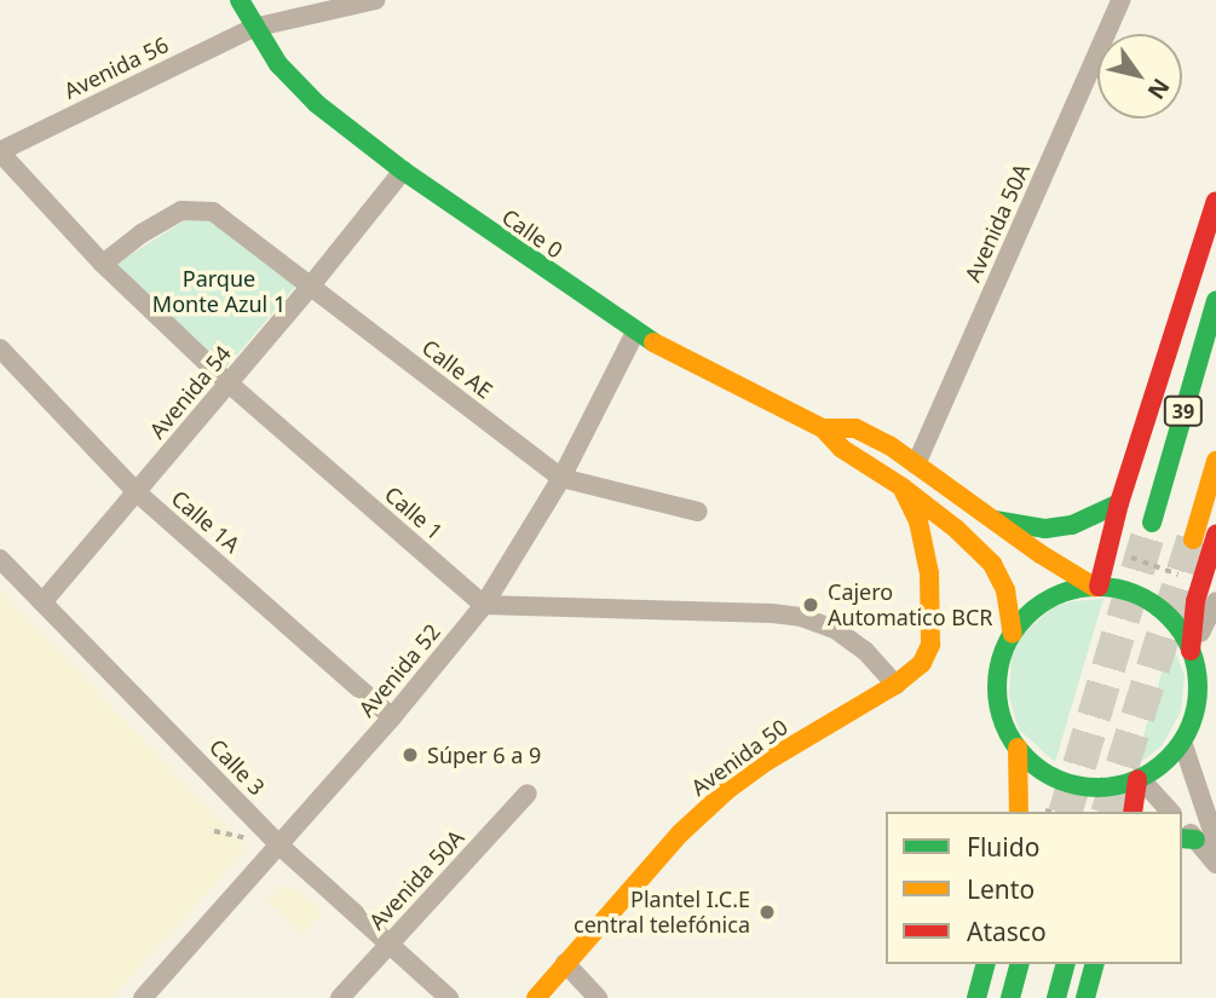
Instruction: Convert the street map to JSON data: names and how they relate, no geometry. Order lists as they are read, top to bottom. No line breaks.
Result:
{"streets":{"main road":["Calle 0","39","Avenida 50"],"street":["Avenida 56","Avenida 50A","Calle AE","Avenida 54","Calle 1","Calle 1A","Avenida 52","Calle 3"]},"crossings":[["Avenida 56","Calle 0"],["Avenida 56","Calle 1"],["Avenida 50A","Calle 0"],["Avenida 50A","Calle 3"],["Calle 0","Avenida 54"],["Calle 0","Avenida 52"],["Calle 0","Avenida 50"],["Calle AE","Avenida 54"],["Calle AE","Calle 1"],["Calle AE","Avenida 52"],["Avenida 54","Calle 1"],["Avenida 54","Calle 1A"],["Avenida 54","Calle 3"],["Calle 1","Avenida 52"],["Calle 1A","Avenida 52"],["Avenida 52","Calle 3"]],"parks":["Parque Monte Azul 1"],"places":["Cajero Automatico BCR","Súper 6 a 9","Plantel I.C.E central telefónica"],"legend":["Fluido","Lento","Atasco"],"north":"bottom right"}
